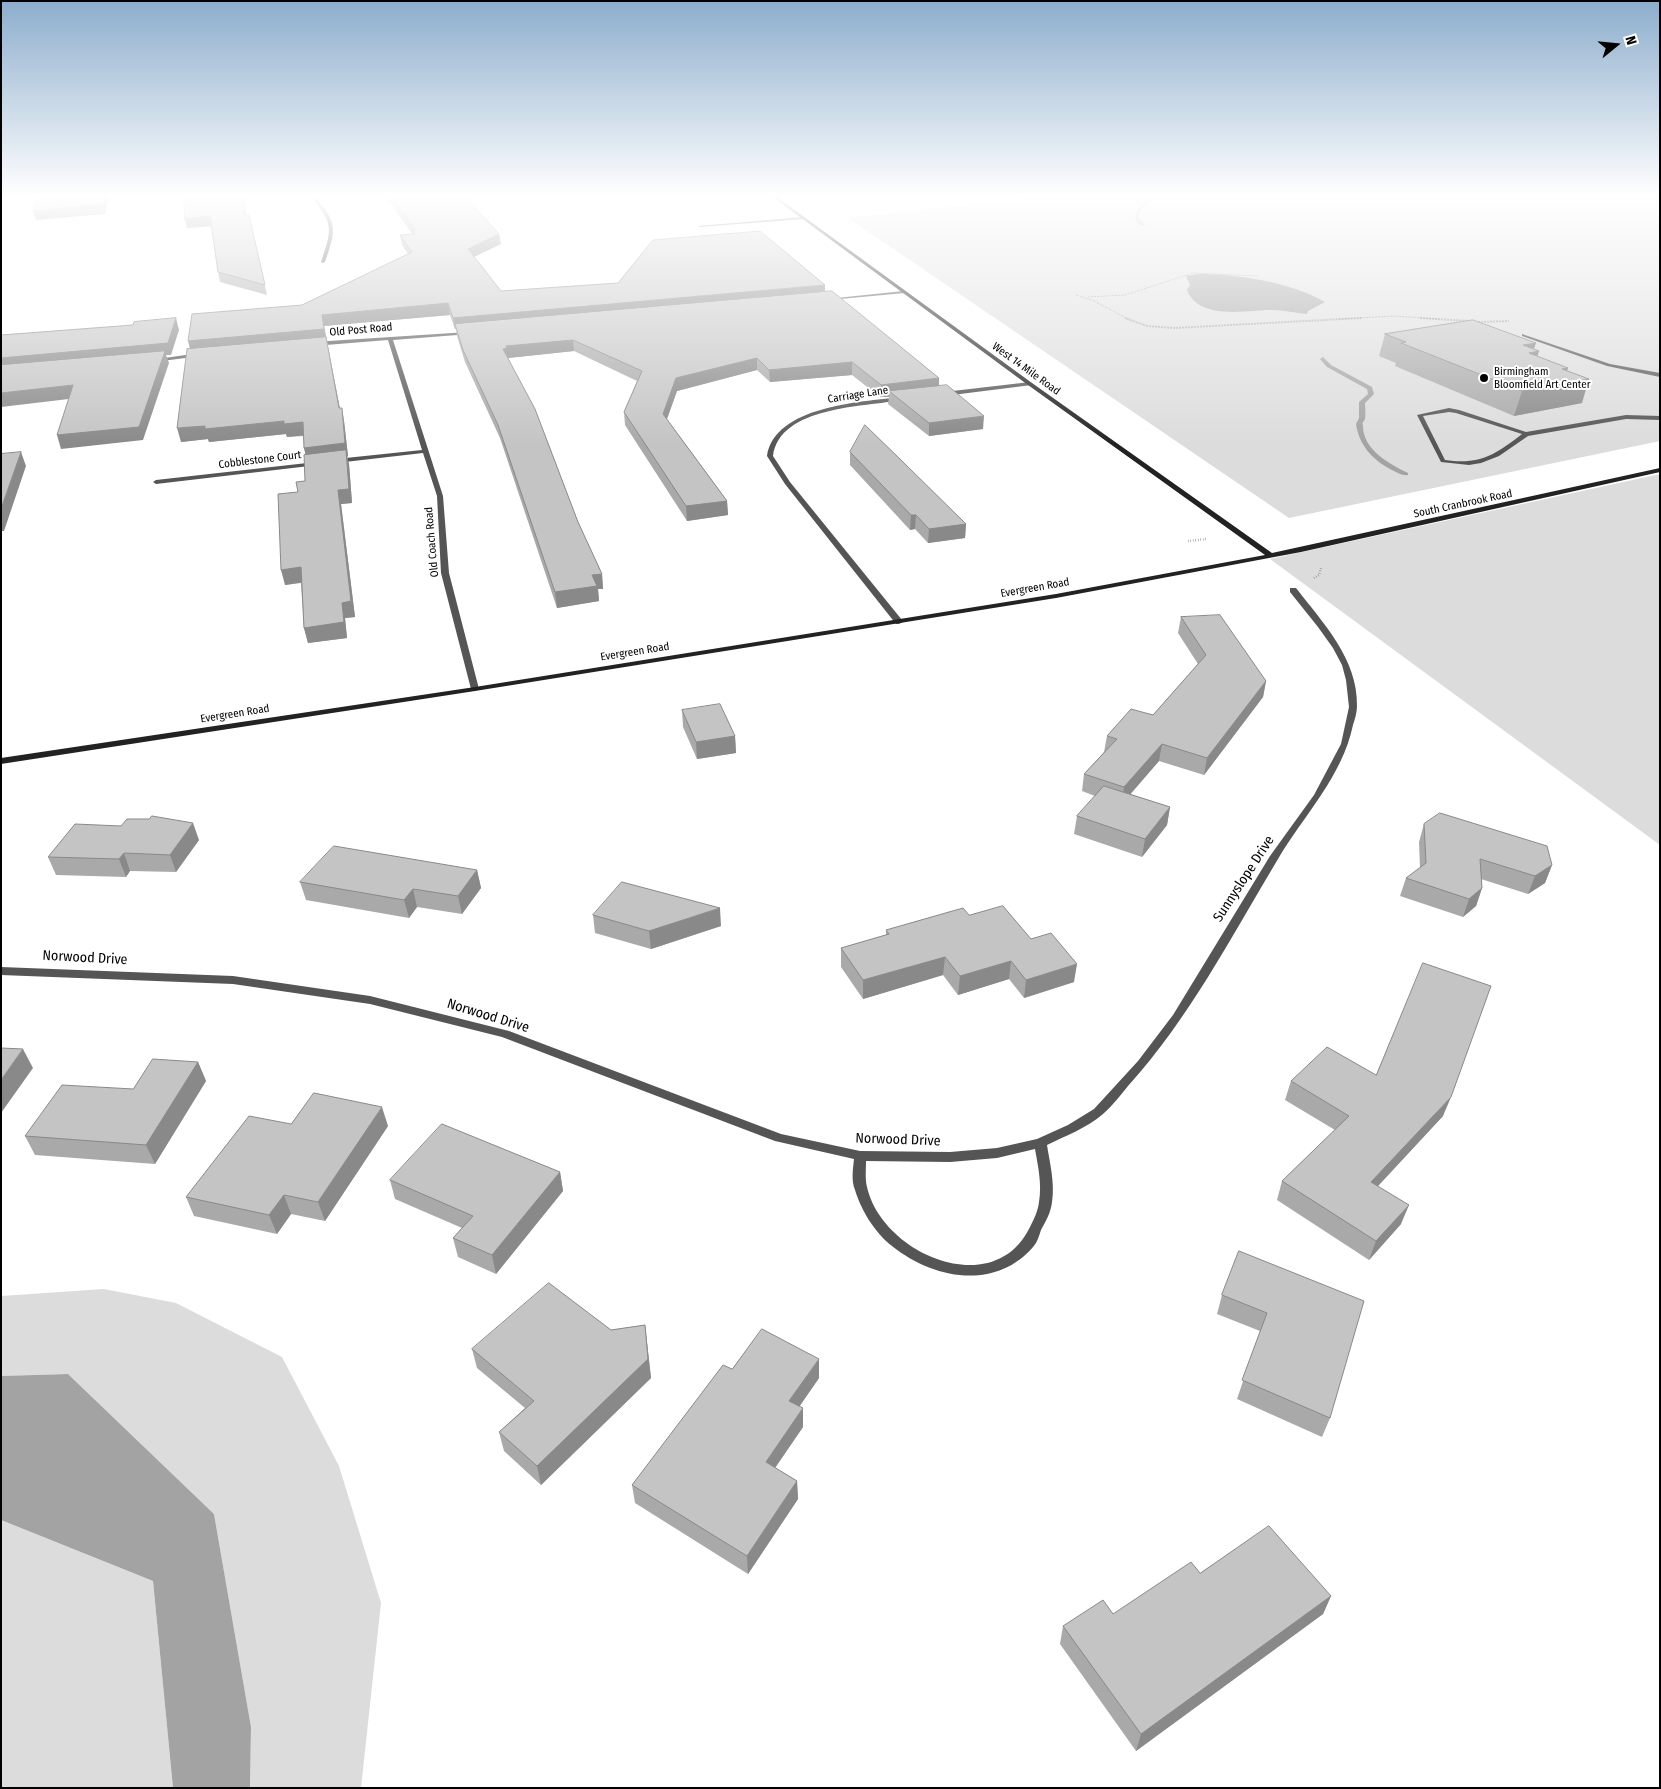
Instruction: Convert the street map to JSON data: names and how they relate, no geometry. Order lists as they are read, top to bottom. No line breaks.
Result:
{"streets":{"street":["Old Post Road","West 14 Mile Road","Carriage Lane","Cobblestone Court","South Cranbrook Road","Old Coach Road","Evergreen Road","Sunnyslope Drive","Norwood Drive"]},"crossings":[["Old Post Road","Old Coach Road"],["West 14 Mile Road","South Cranbrook Road"],["West 14 Mile Road","Evergreen Road"],["Carriage Lane","Evergreen Road"],["South Cranbrook Road","Evergreen Road"],["Old Coach Road","Evergreen Road"],["Sunnyslope Drive","Norwood Drive"]],"places":["Birmingham Bloomfield Art Center"],"north":"right"}
